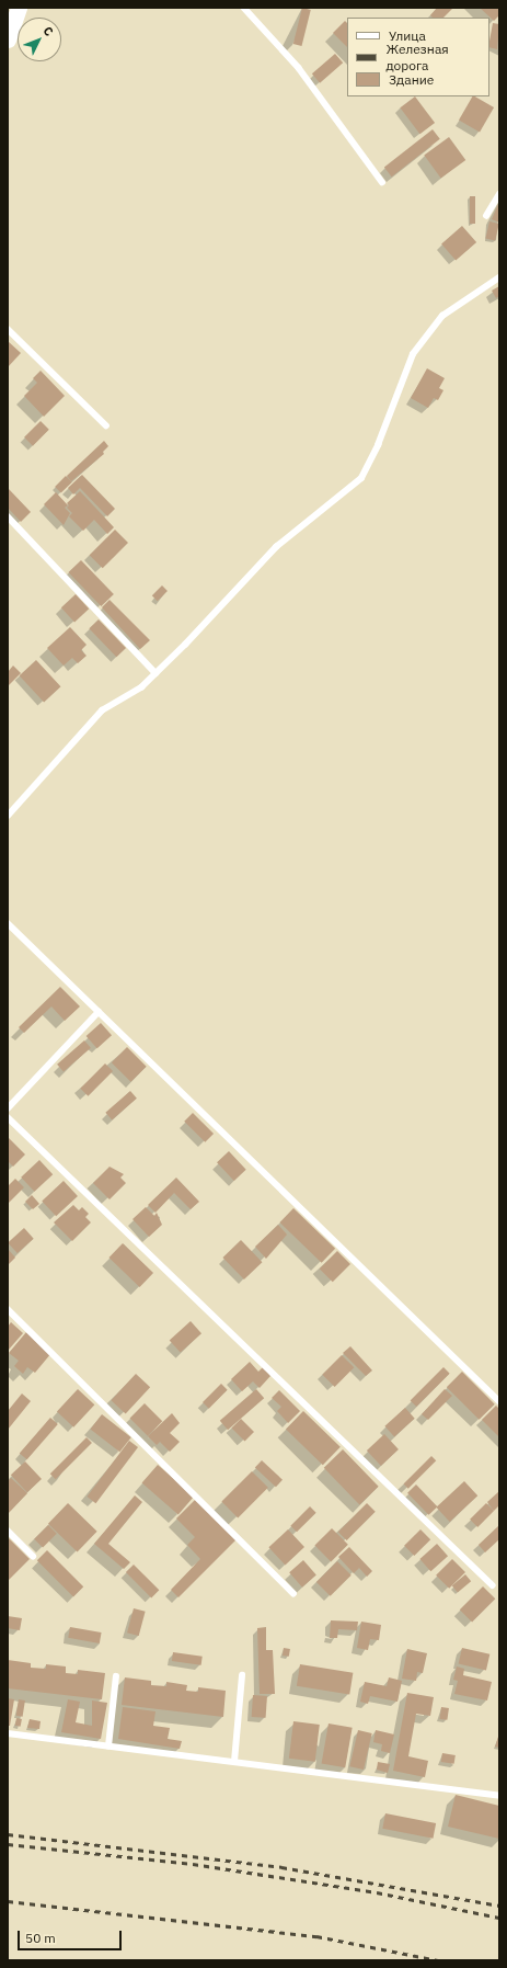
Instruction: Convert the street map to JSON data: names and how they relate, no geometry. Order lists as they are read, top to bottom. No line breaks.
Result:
{"legend":["Улица","Железная дорога","Здание"],"scale_bar":"50 m","north":"top right"}
